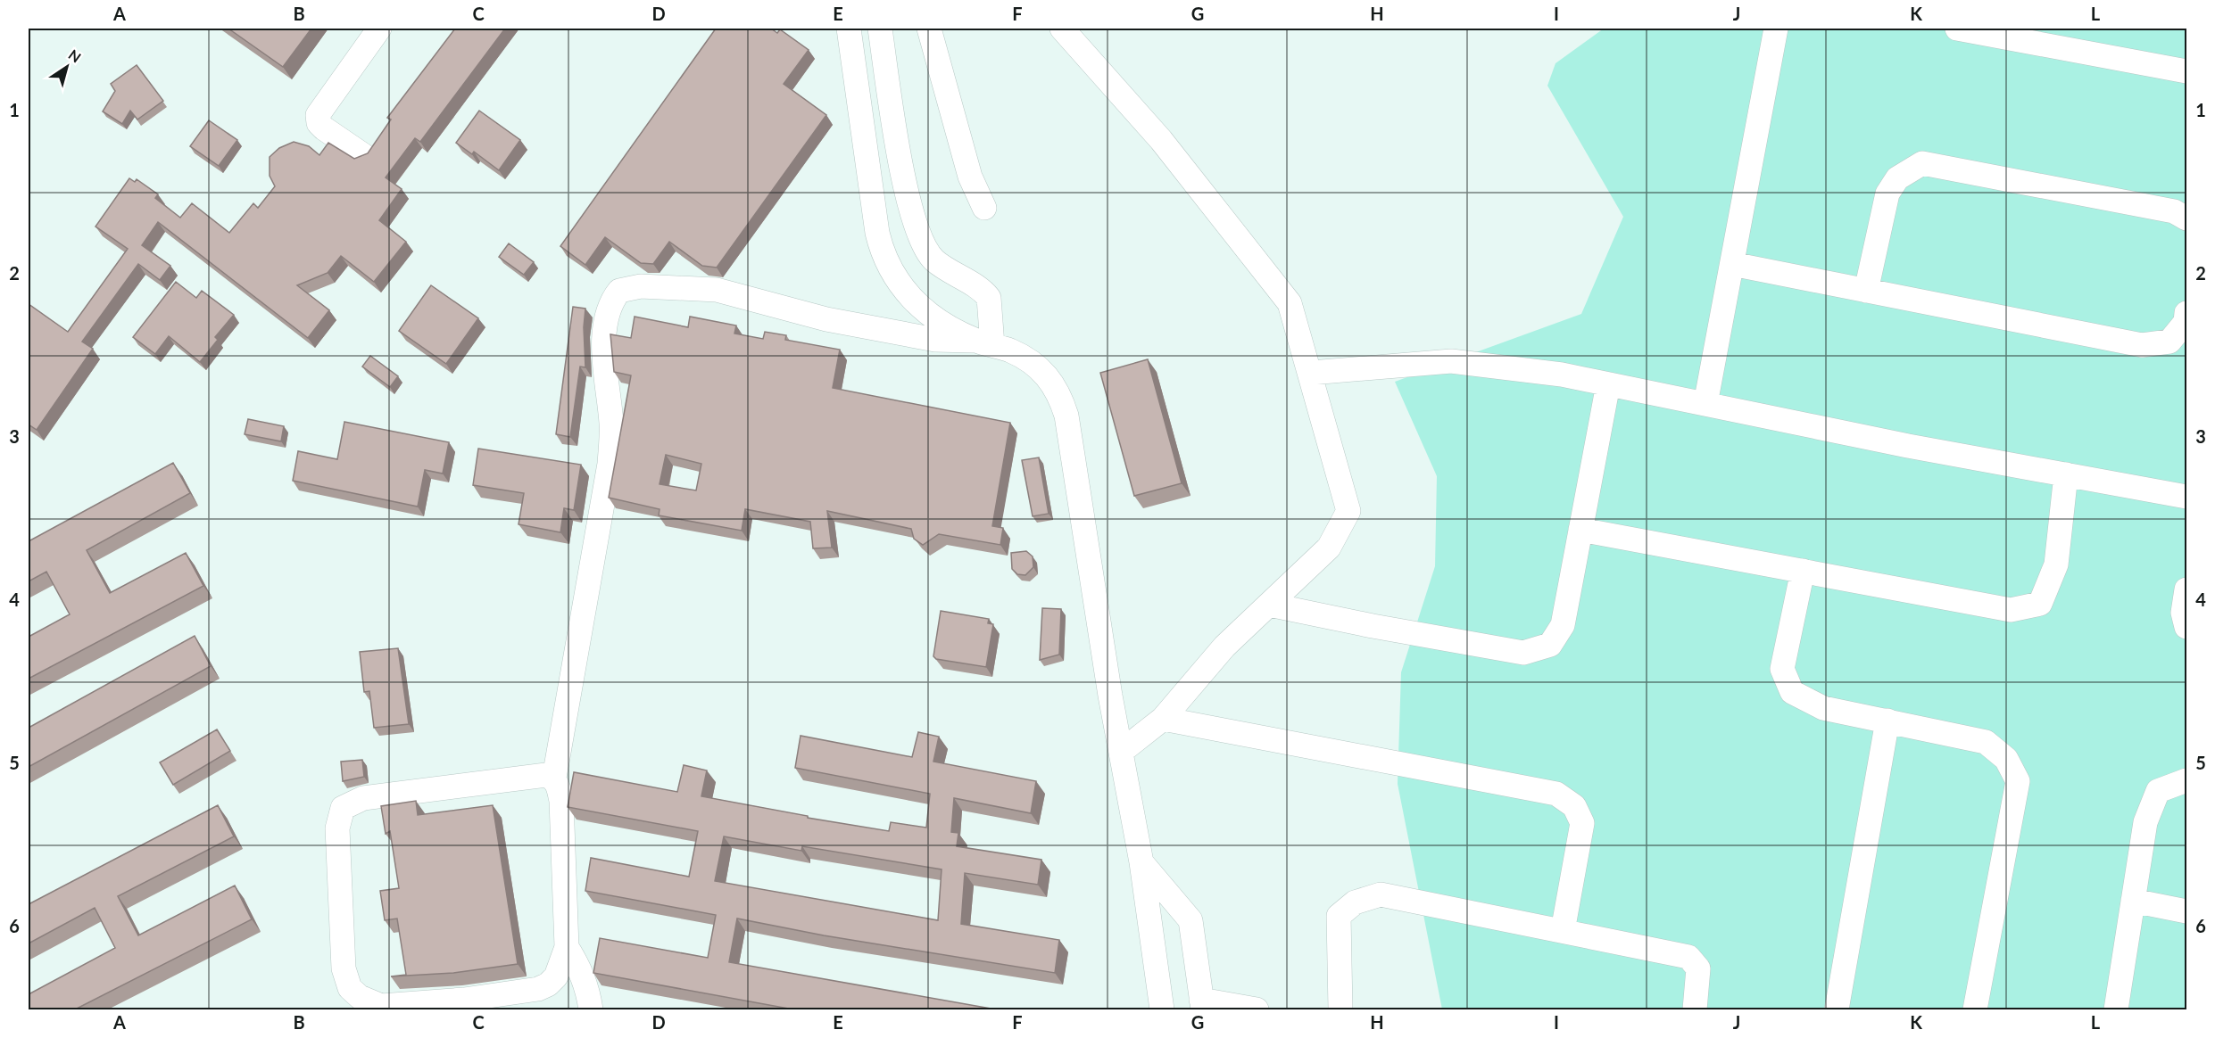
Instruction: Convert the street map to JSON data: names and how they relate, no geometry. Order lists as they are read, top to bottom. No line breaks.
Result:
{"north":"top right","grid":{"columns":["A","B","C","D","E","F","G","H","I","J","K","L"],"rows":["1","2","3","4","5","6"]}}
